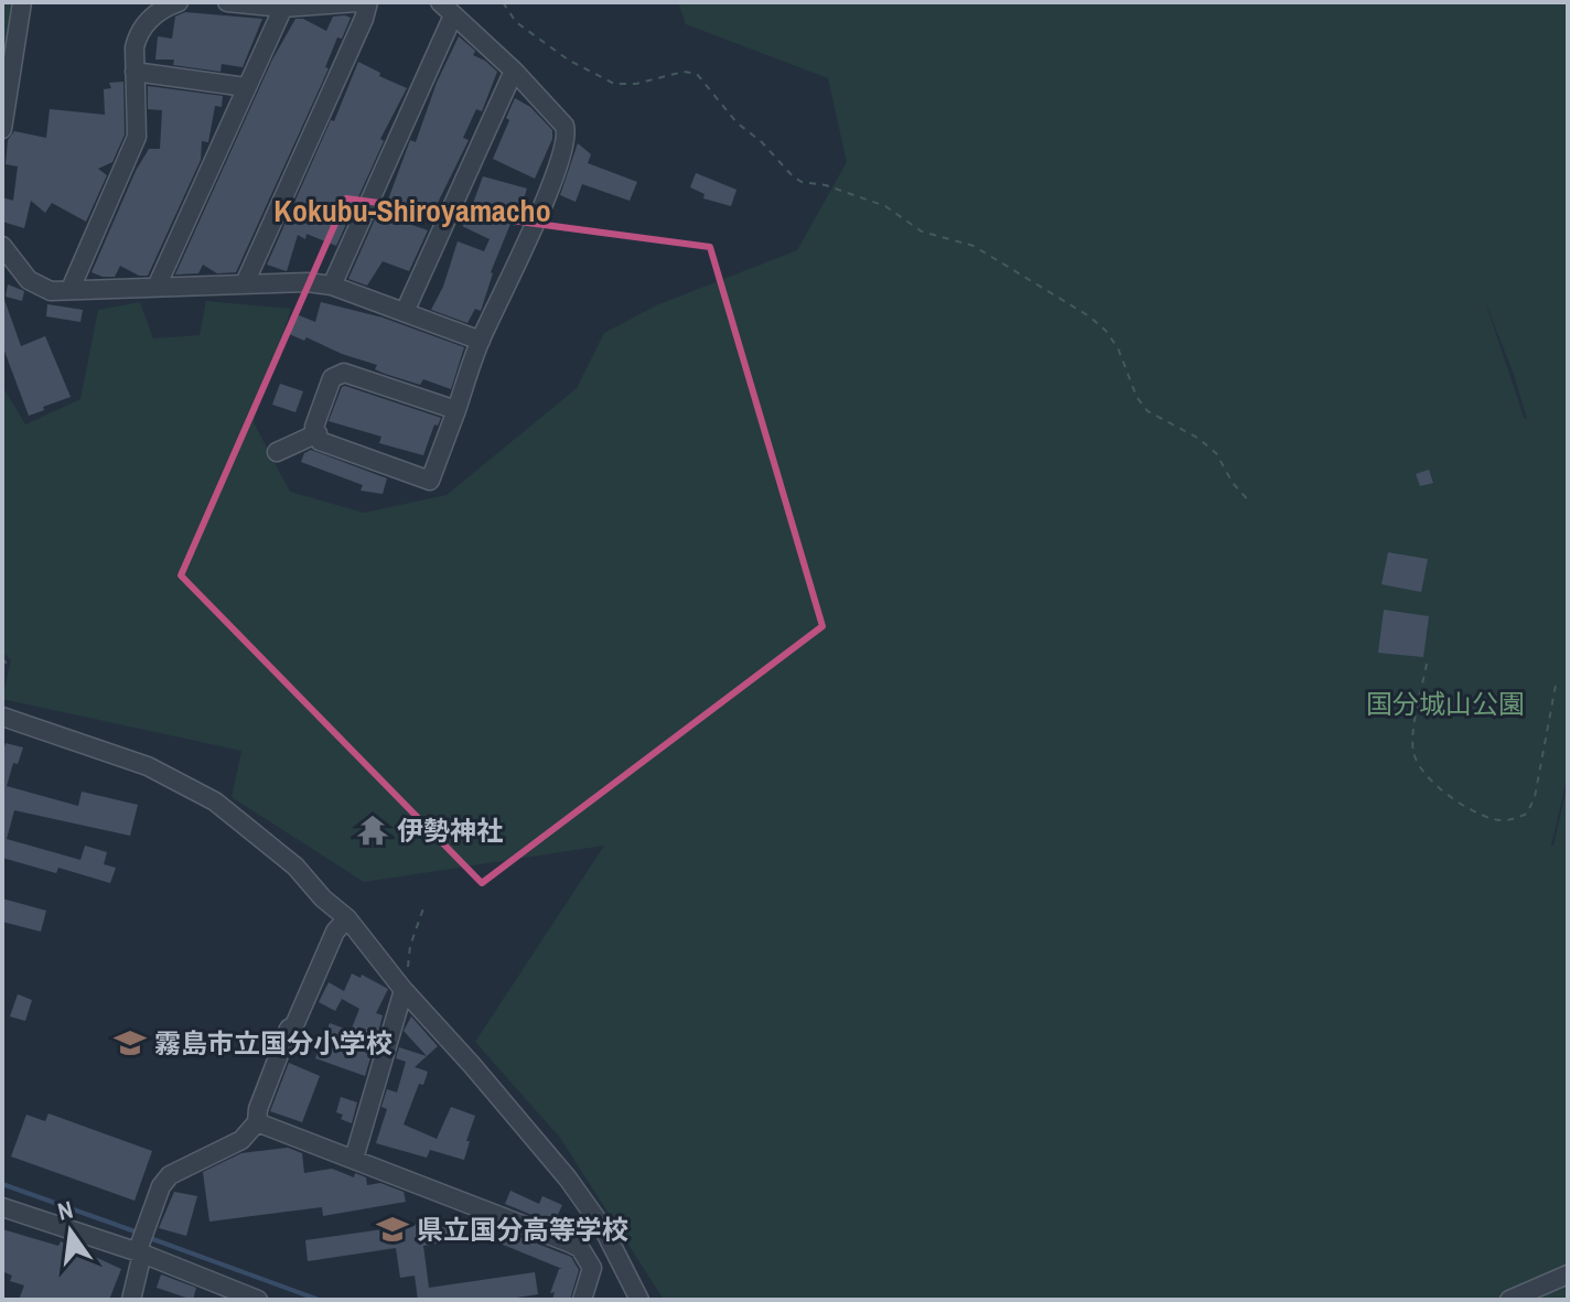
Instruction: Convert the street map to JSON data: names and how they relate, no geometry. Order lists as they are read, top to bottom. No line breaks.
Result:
{"districts":["Kokubu-Shiroyamacho"],"parks":["国分城山公園"],"places":{"temple":["伊勢神社"],"school or university":["霧島市立国分小学校","県立国分高等学校"]},"north":"top"}
